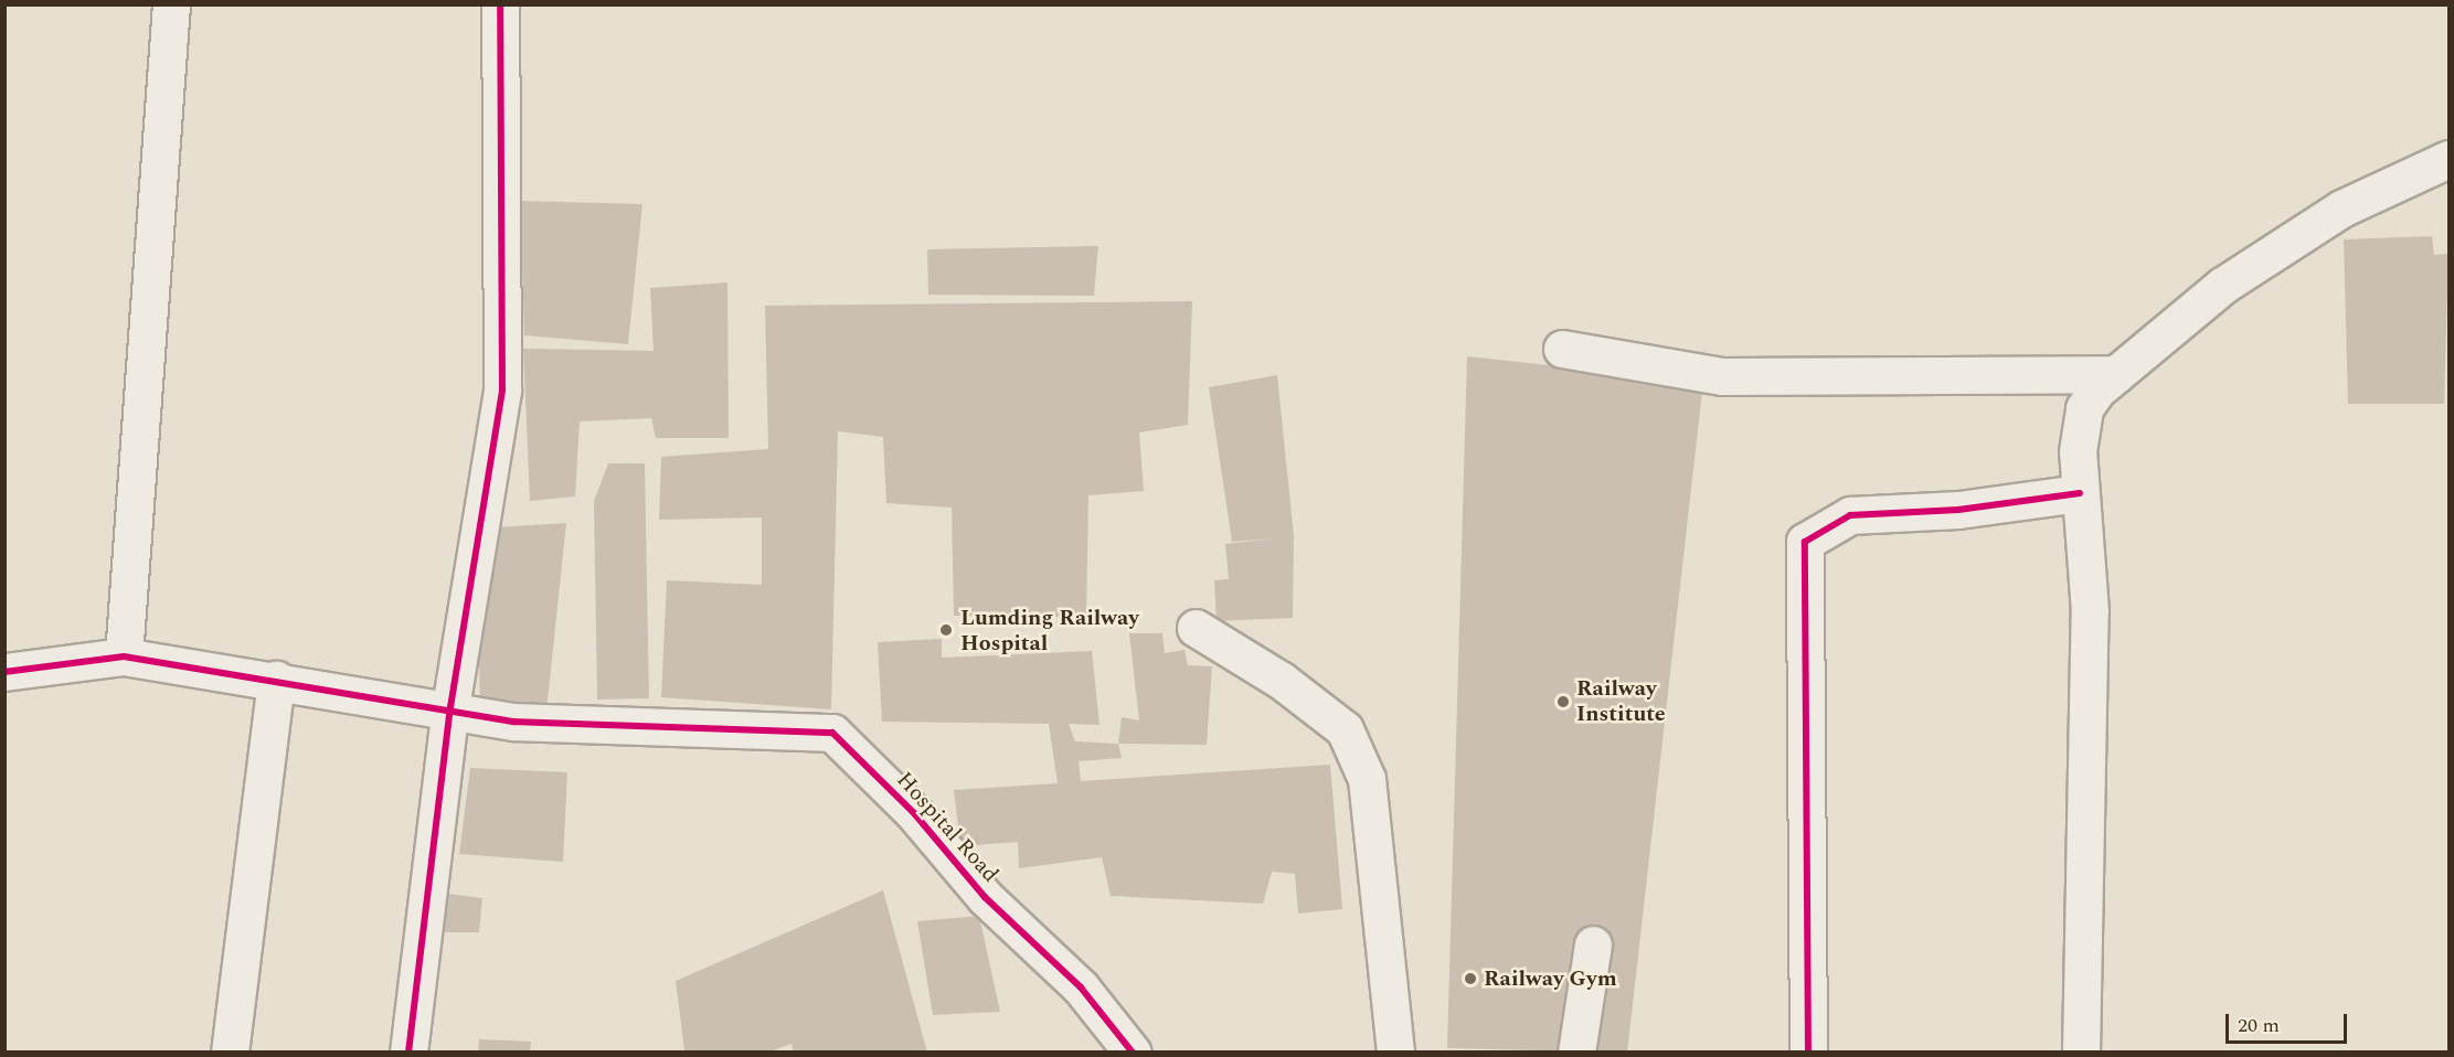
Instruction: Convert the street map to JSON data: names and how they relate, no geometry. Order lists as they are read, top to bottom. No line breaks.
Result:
{"streets":{"street":["Hospital Road"]},"places":["Lumding Railway Hospital","Railway Institute","Railway Gym"],"scale_bar":"20 m"}
